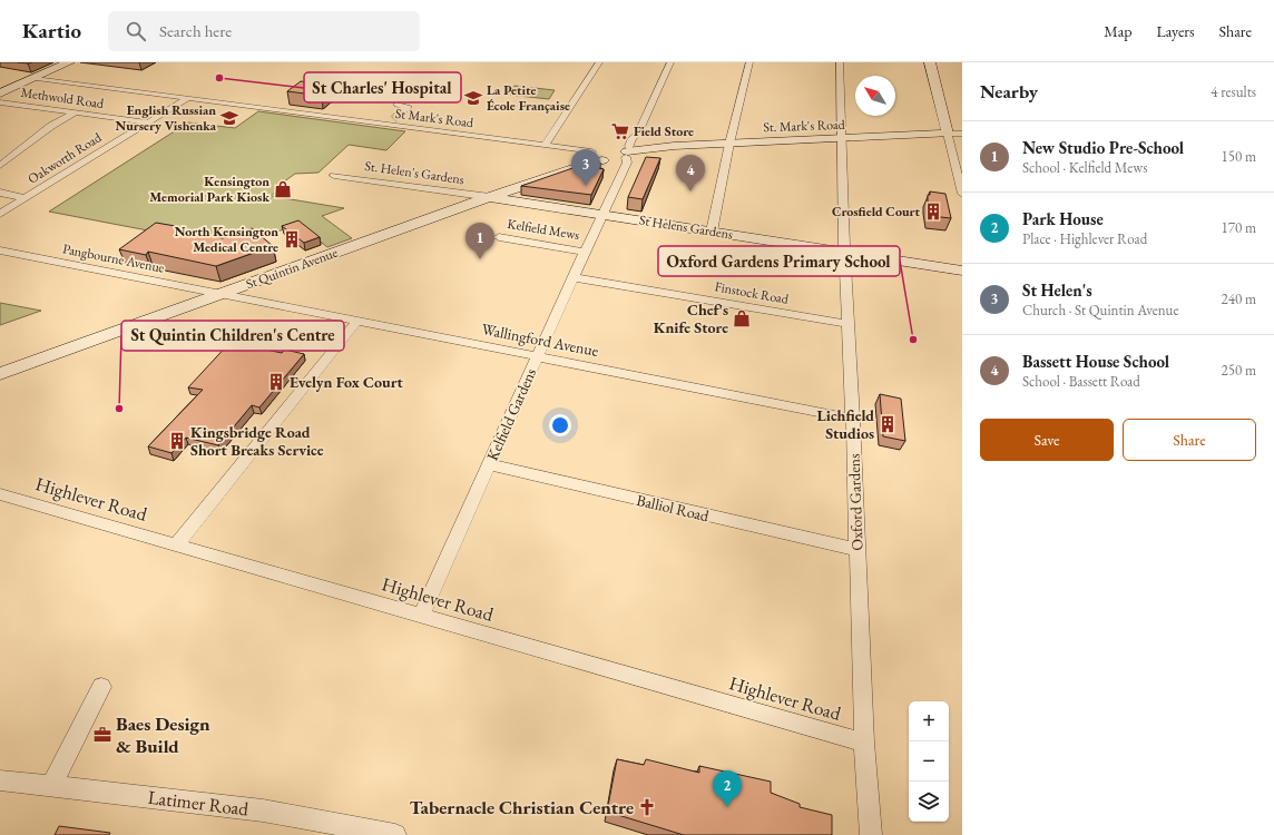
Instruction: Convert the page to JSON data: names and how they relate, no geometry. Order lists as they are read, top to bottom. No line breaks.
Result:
{"streets":{"main road":["St. Mark's Road","St Helens Gardens","St Quintin Avenue"],"street":["Methwold Road","St Mark's Road","Oakworth Road","St. Helen's Gardens","Kelfield Mews","Pangbourne Avenue","Finstock Road","Wallingford Avenue","Kelfield Gardens","Highlever Road","Oxford Gardens","Balliol Road","Latimer Road"]},"crossings":[["Methwold Road","Oakworth Road"],["St Mark's Road","St. Mark's Road"],["St Mark's Road","Oakworth Road"],["St Mark's Road","St Quintin Avenue"],["St Mark's Road","Kelfield Gardens"],["St. Mark's Road","St Quintin Avenue"],["St. Mark's Road","Kelfield Gardens"],["St. Mark's Road","Oxford Gardens"],["St. Helen's Gardens","St Helens Gardens"],["St. Helen's Gardens","St Quintin Avenue"],["St Helens Gardens","St Quintin Avenue"],["St Helens Gardens","Kelfield Gardens"],["St Helens Gardens","Oxford Gardens"],["Kelfield Mews","Kelfield Gardens"],["Pangbourne Avenue","St Quintin Avenue"],["Pangbourne Avenue","Wallingford Avenue"],["St Quintin Avenue","Wallingford Avenue"],["St Quintin Avenue","Kelfield Gardens"],["Finstock Road","Kelfield Gardens"],["Finstock Road","Oxford Gardens"],["Wallingford Avenue","Kelfield Gardens"],["Wallingford Avenue","Oxford Gardens"],["Kelfield Gardens","Highlever Road"],["Kelfield Gardens","Balliol Road"],["Highlever Road","Oxford Gardens"],["Oxford Gardens","Balliol Road"]],"places":{"other":["St Charles' Hospital","Oxford Gardens Primary School","St Quintin Children's Centre"],"school or university":["La Petite École Française","English Russian Nursery Vishenka"],"supermarket":["Field Store"],"shop":["Kensington Memorial Park Kiosk","Chef's Knife Store"],"building":["Crosfield Court","North Kensington Medical Centre","Evelyn Fox Court","Lichfield Studios","Kingsbridge Road Short Breaks Service"],"office":["Baes Design & Build"],"church":["Tabernacle Christian Centre"]},"north":"top left","page":{"header":"Kartio","search":"Search here","nav":["Map","Layers","Share"],"heading":["Nearby","4 results"],"list":[{"mark":"1","name":"New Studio Pre-School","note":"School · Kelfield Mews","value":"150 m"},{"mark":"2","name":"Park House","note":"Place · Highlever Road","value":"170 m"},{"mark":"3","name":"St Helen's","note":"Church · St Quintin Avenue","value":"240 m"},{"mark":"4","name":"Bassett House School","note":"School · Bassett Road","value":"250 m"}],"pins":["3","4","1","2"],"buttons":["Save","Share"],"map_buttons":["+","−"]}}
